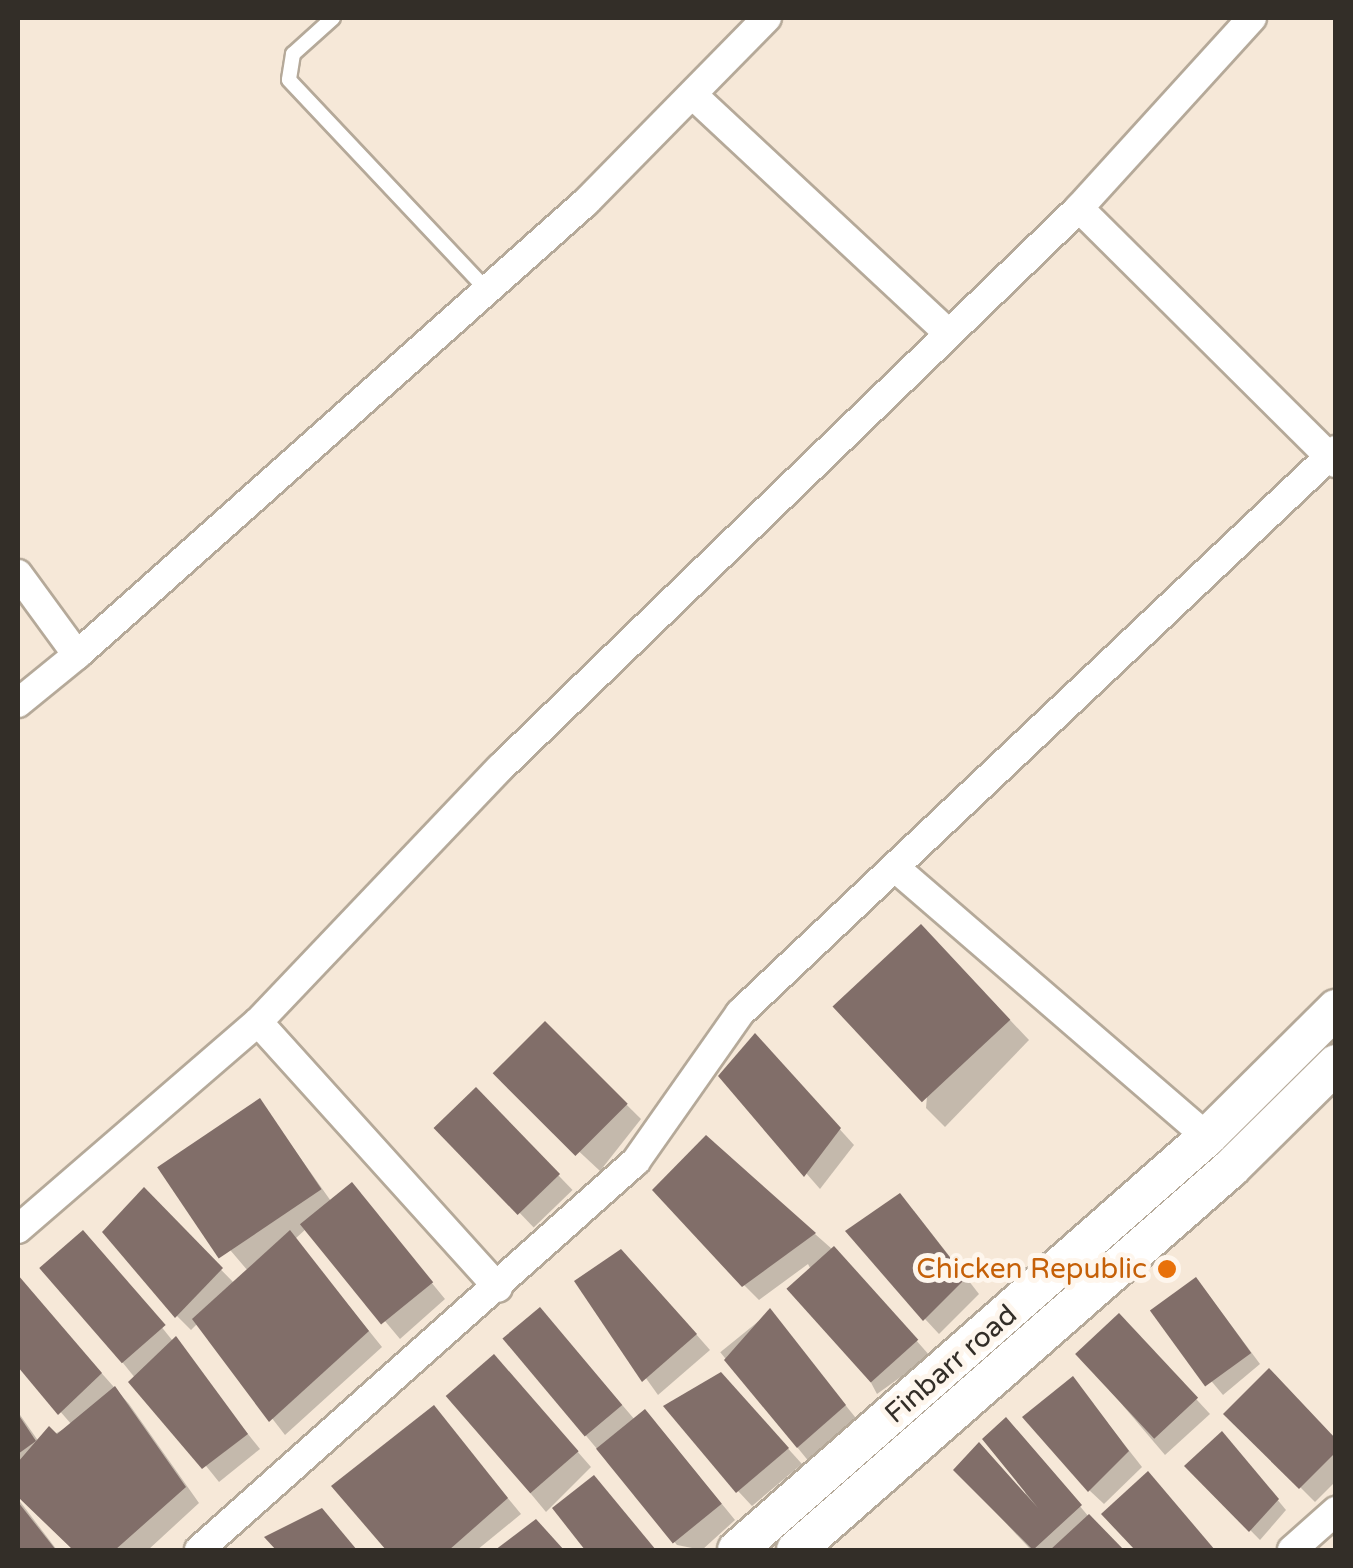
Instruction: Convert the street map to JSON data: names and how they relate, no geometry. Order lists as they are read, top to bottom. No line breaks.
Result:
{"streets":{"main road":["Finbarr road"]},"places":["Chicken Republic"]}
